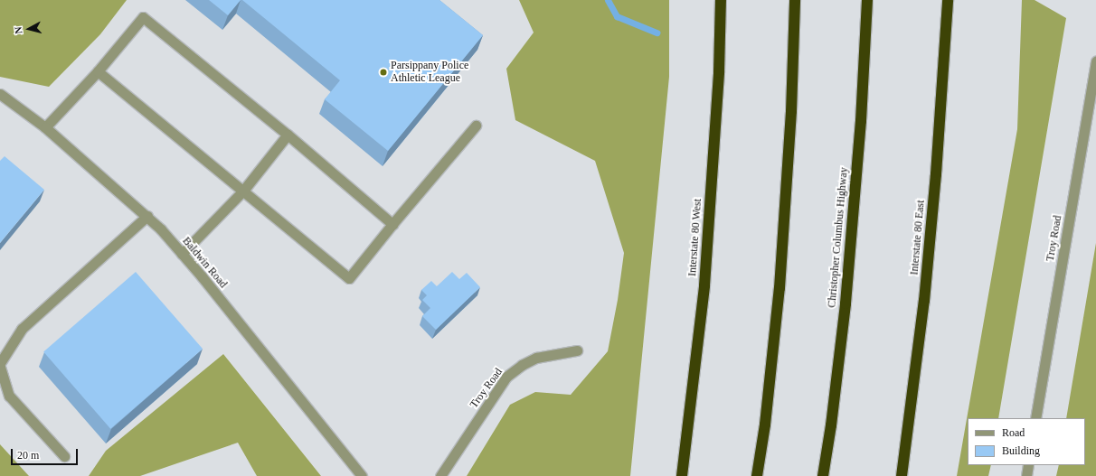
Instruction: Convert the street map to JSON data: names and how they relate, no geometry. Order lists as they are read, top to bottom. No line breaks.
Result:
{"streets":{"highway":["Interstate 80 West","Christopher Columbus Highway","Interstate 80 East"],"street":["Troy Road","Baldwin Road"]},"places":["Parsippany Police Athletic League"],"legend":["Road","Building"],"scale_bar":"20 m","north":"left"}
